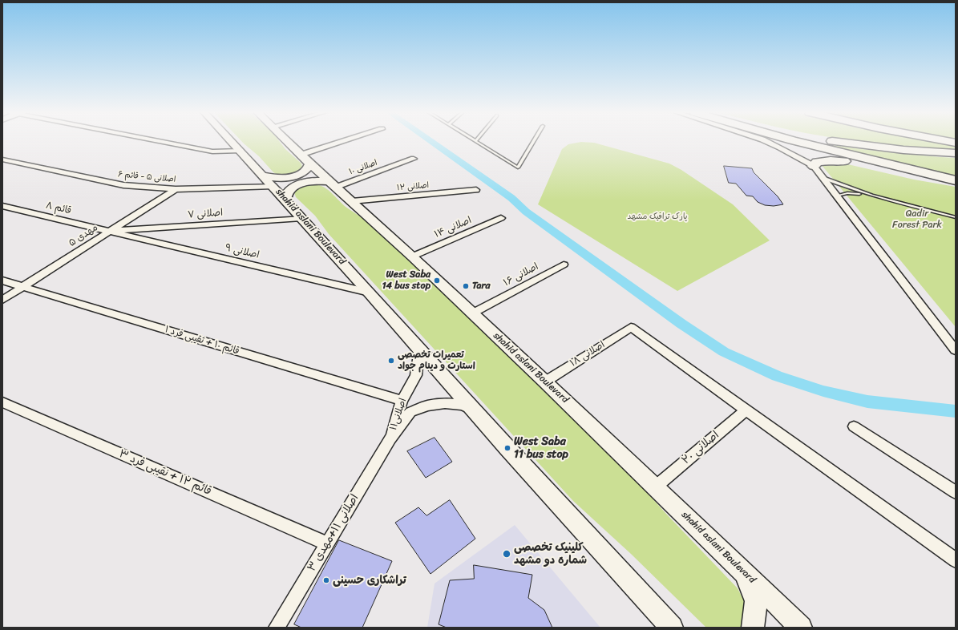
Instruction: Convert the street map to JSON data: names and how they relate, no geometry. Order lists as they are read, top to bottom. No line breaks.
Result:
{"streets":{"main road":["shahid aslani Boulevard"],"street":["اصلانی ۱۰","اصلانی ۵ - قائم ۶","اصلانی ۱۲","قائم ۸","اصلانی ۷","اصلانی ۱۴","مهدی ۵","اصلانی ۹","اصلانی ۱۶","قائم ۱۰ + تقیبی فرد ۱","اصلانی ۱۸","اصلانی۱۱","اصلانی ۲۰","قائم ۱۲ + نقیبی فرد ۳","اصلانی ۱۱+مهدی ۳"]},"crossings":[["اصلانی ۱۰","shahid aslani Boulevard"],["اصلانی ۵ - قائم ۶","shahid aslani Boulevard"],["اصلانی ۵ - قائم ۶","مهدی ۵"],["اصلانی ۱۲","shahid aslani Boulevard"],["قائم ۸","اصلانی ۷"],["قائم ۸","مهدی ۵"],["قائم ۸","اصلانی ۹"],["اصلانی ۷","shahid aslani Boulevard"],["اصلانی ۷","مهدی ۵"],["اصلانی ۷","اصلانی ۹"],["shahid aslani Boulevard","اصلانی ۱۴"],["shahid aslani Boulevard","اصلانی ۹"],["shahid aslani Boulevard","اصلانی ۱۶"],["shahid aslani Boulevard","اصلانی ۱۸"],["shahid aslani Boulevard","اصلانی۱۱"],["shahid aslani Boulevard","اصلانی ۲۰"],["مهدی ۵","اصلانی ۹"],["مهدی ۵","قائم ۱۰ + تقیبی فرد ۱"],["قائم ۱۰ + تقیبی فرد ۱","اصلانی۱۱"],["اصلانی ۱۸","اصلانی ۲۰"],["اصلانی۱۱","اصلانی ۱۱+مهدی ۳"],["قائم ۱۲ + نقیبی فرد ۳","اصلانی ۱۱+مهدی ۳"]],"parks":["Qadir Forest Park","پارک ترافیک مشهد"],"places":["West Saba 14 bus stop","Tara","تعمیرات تخصصی استارت و دینام جواد","West Saba 11 bus stop","کلینیک تخصصی شمار‌ه دو مشهد","تراشکاری حسینی"]}
